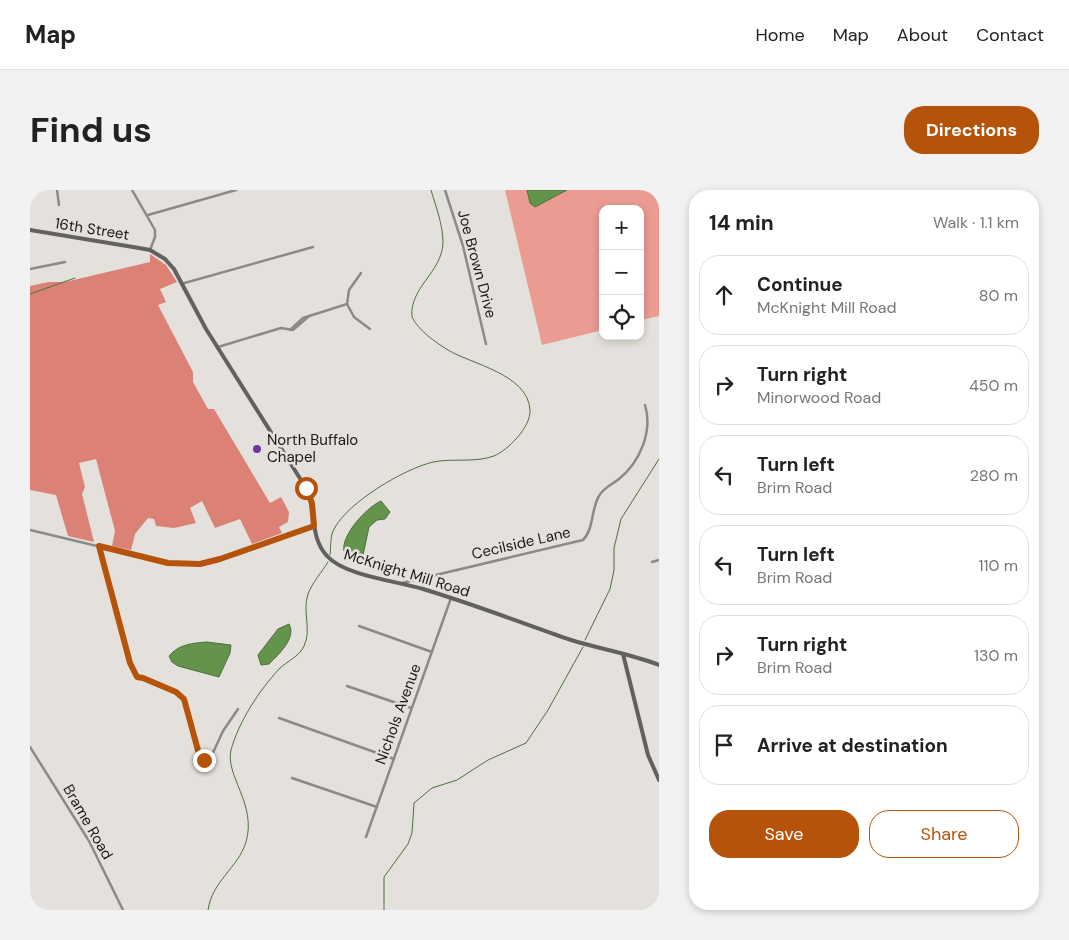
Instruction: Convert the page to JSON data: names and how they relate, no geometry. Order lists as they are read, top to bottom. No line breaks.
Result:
{"streets":{"street":["16th Street","Joe Brown Drive","Cecilside Lane","McKnight Mill Road","Nichols Avenue","Brame Road"]},"crossings":[["16th Street","McKnight Mill Road"],["Cecilside Lane","McKnight Mill Road"],["McKnight Mill Road","Nichols Avenue"]],"places":["North Buffalo Chapel"],"page":{"header":"Map","nav":["Home","Map","About","Contact"],"buttons":["Directions",["Save","Share"]],"title":"Find us","heading":["14 min","Walk · 1.1 km"],"map_buttons":["+","−"],"list":[["Continue","McKnight Mill Road","80 m"],["Turn right","Minorwood Road","450 m"],["Turn left","Brim Road","280 m"],["Turn left","Brim Road","110 m"],["Turn right","Brim Road","130 m"],"Arrive at destination"]}}
